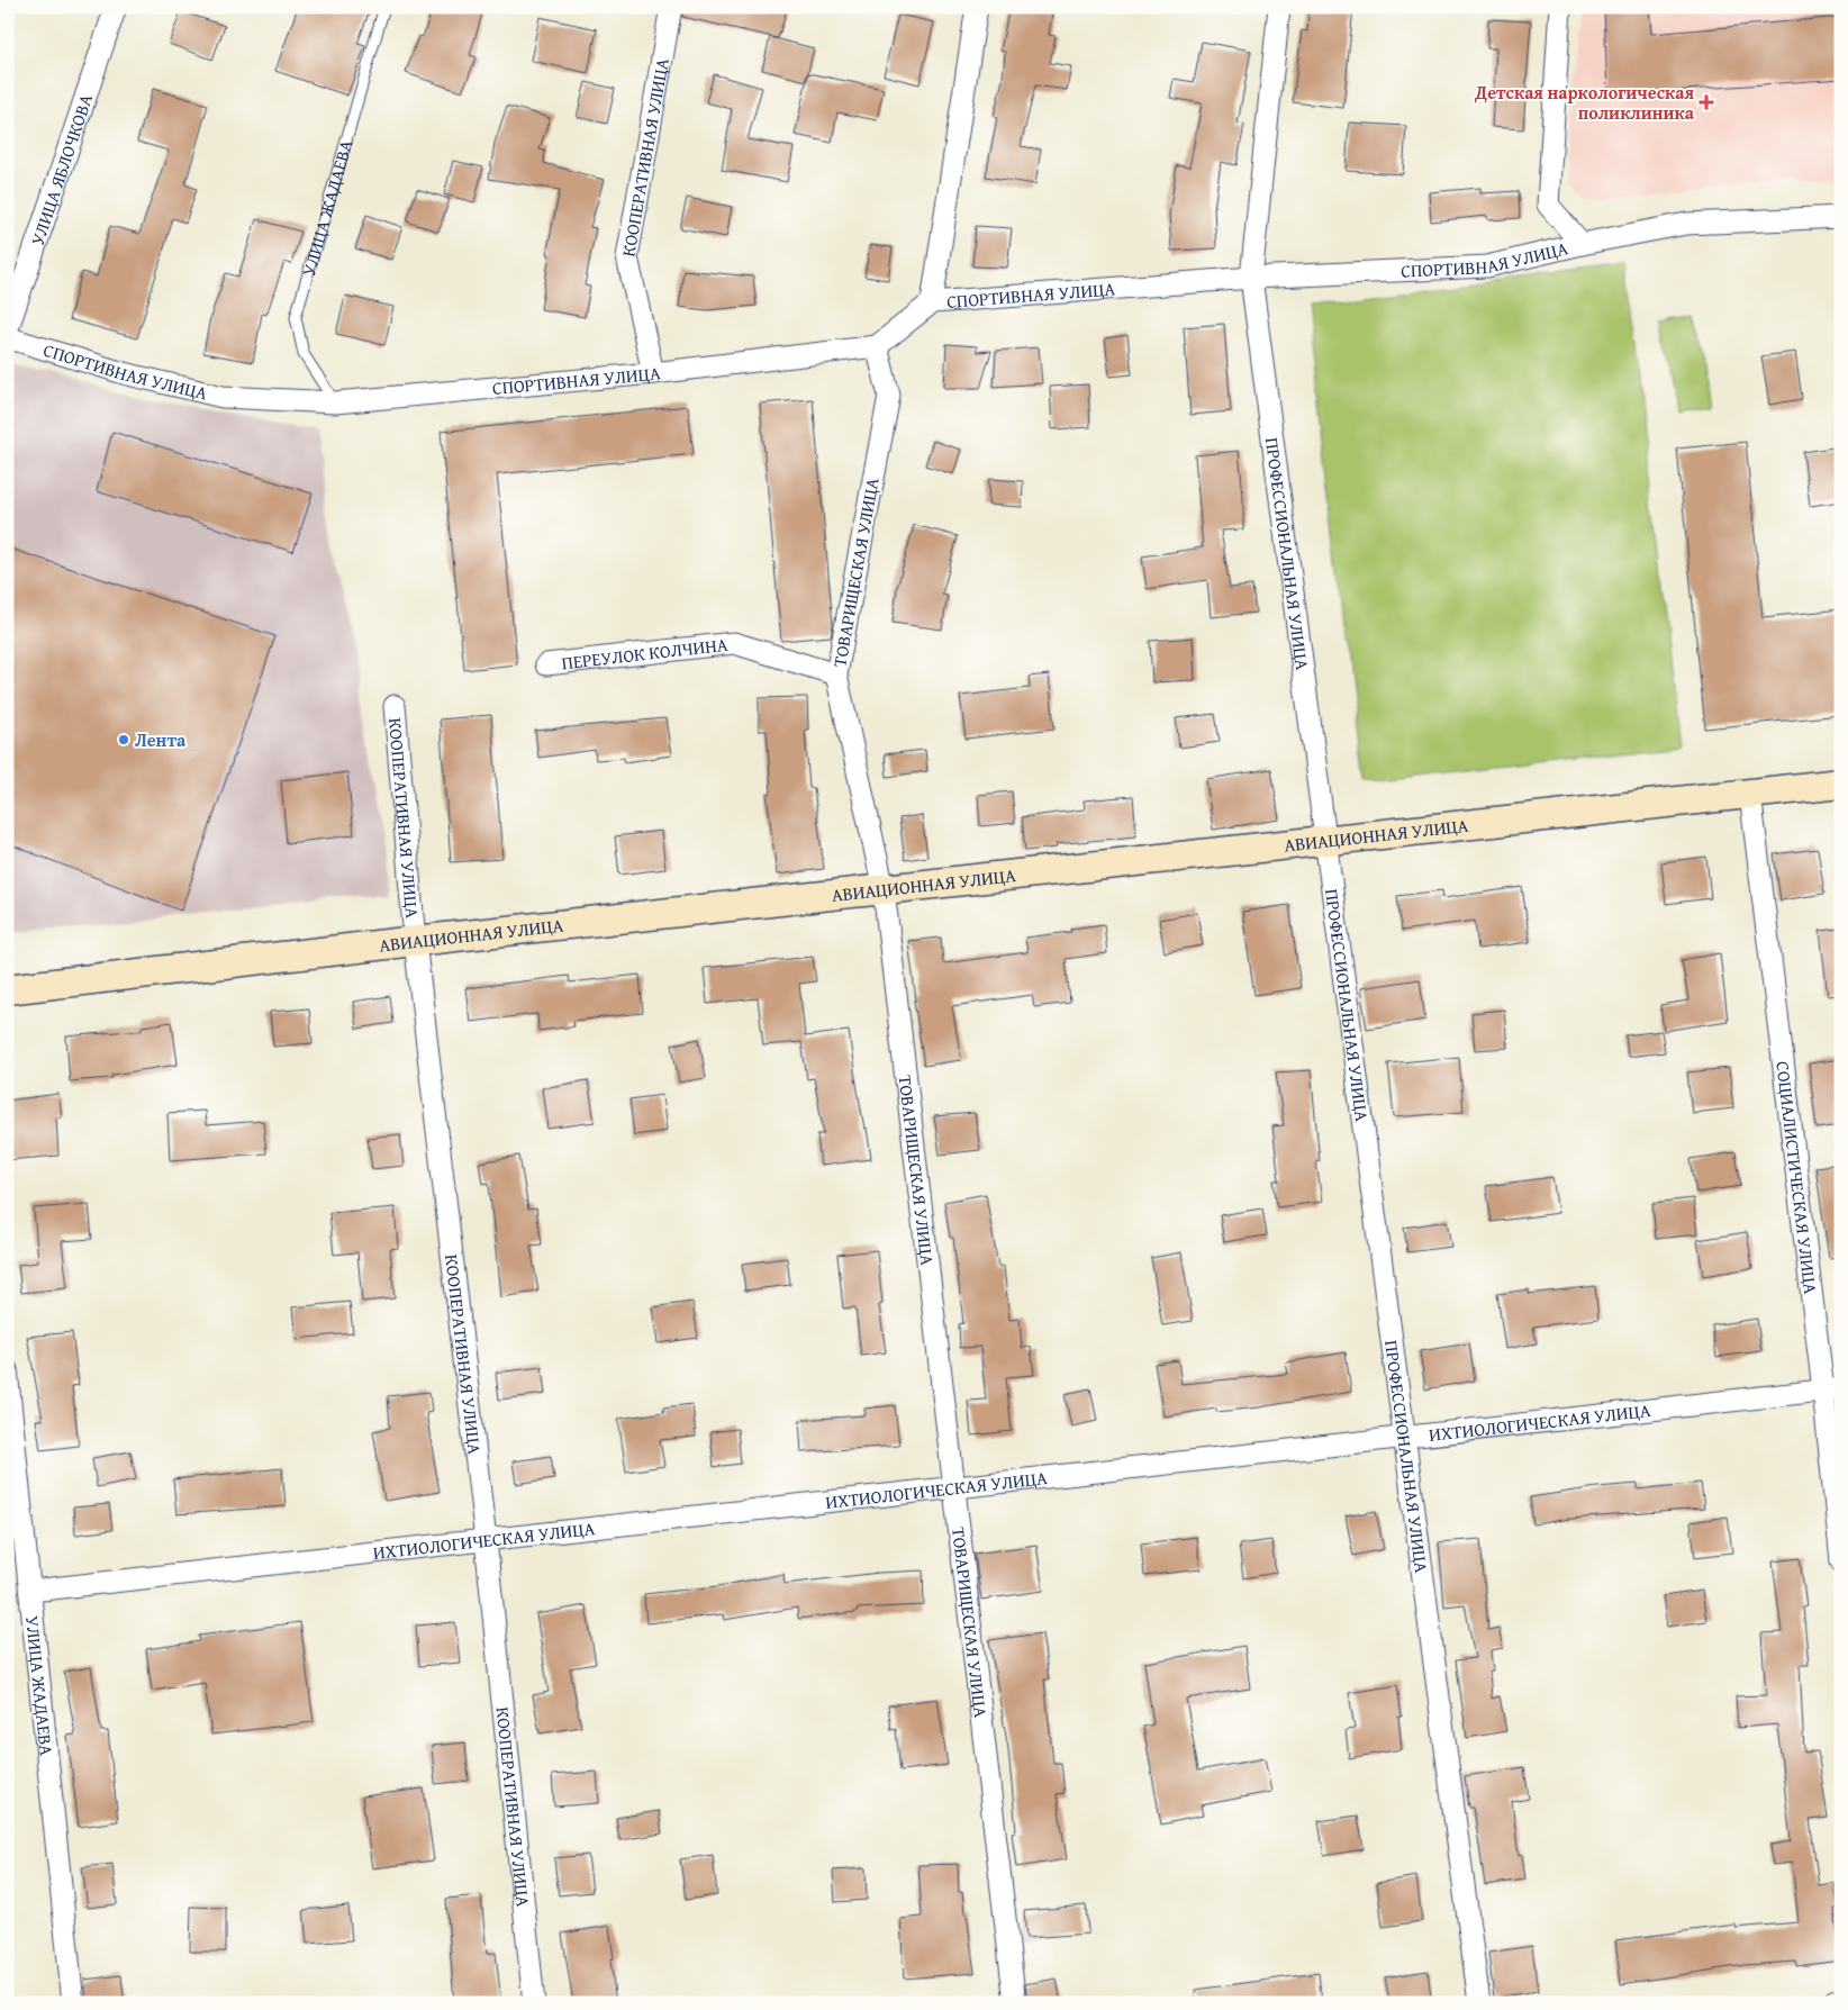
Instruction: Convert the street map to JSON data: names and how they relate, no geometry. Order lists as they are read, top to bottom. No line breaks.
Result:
{"streets":{"main road":["АВИАЦИОННАЯ УЛИЦА"],"street":["КООПЕРАТИВНАЯ УЛИЦА","УЛИЦА ЯБЛОЧКОВА","УЛИЦА ЖАДАЕВА","СПОРТИВНАЯ УЛИЦА","ПРОФЕССИОНАЛЬНАЯ УЛИЦА","ТОВАРИЩЕСКАЯ УЛИЦА","ПЕРЕУЛОК КОЛЧИНА","СОЦИАЛИСТИЧЕСКАЯ УЛИЦА","ИХТИОЛОГИЧЕСКАЯ УЛИЦА"]},"crossings":[["КООПЕРАТИВНАЯ УЛИЦА","СПОРТИВНАЯ УЛИЦА"],["КООПЕРАТИВНАЯ УЛИЦА","АВИАЦИОННАЯ УЛИЦА"],["КООПЕРАТИВНАЯ УЛИЦА","ИХТИОЛОГИЧЕСКАЯ УЛИЦА"],["УЛИЦА ЖАДАЕВА","СПОРТИВНАЯ УЛИЦА"],["УЛИЦА ЖАДАЕВА","ИХТИОЛОГИЧЕСКАЯ УЛИЦА"],["СПОРТИВНАЯ УЛИЦА","ПРОФЕССИОНАЛЬНАЯ УЛИЦА"],["СПОРТИВНАЯ УЛИЦА","ТОВАРИЩЕСКАЯ УЛИЦА"],["ПРОФЕССИОНАЛЬНАЯ УЛИЦА","АВИАЦИОННАЯ УЛИЦА"],["ПРОФЕССИОНАЛЬНАЯ УЛИЦА","ИХТИОЛОГИЧЕСКАЯ УЛИЦА"],["ТОВАРИЩЕСКАЯ УЛИЦА","ПЕРЕУЛОК КОЛЧИНА"],["ТОВАРИЩЕСКАЯ УЛИЦА","АВИАЦИОННАЯ УЛИЦА"],["ТОВАРИЩЕСКАЯ УЛИЦА","ИХТИОЛОГИЧЕСКАЯ УЛИЦА"],["АВИАЦИОННАЯ УЛИЦА","СОЦИАЛИСТИЧЕСКАЯ УЛИЦА"],["СОЦИАЛИСТИЧЕСКАЯ УЛИЦА","ИХТИОЛОГИЧЕСКАЯ УЛИЦА"]],"places":{"health":["Детская наркологическая поликлиника"],"other":["Лента"]}}
